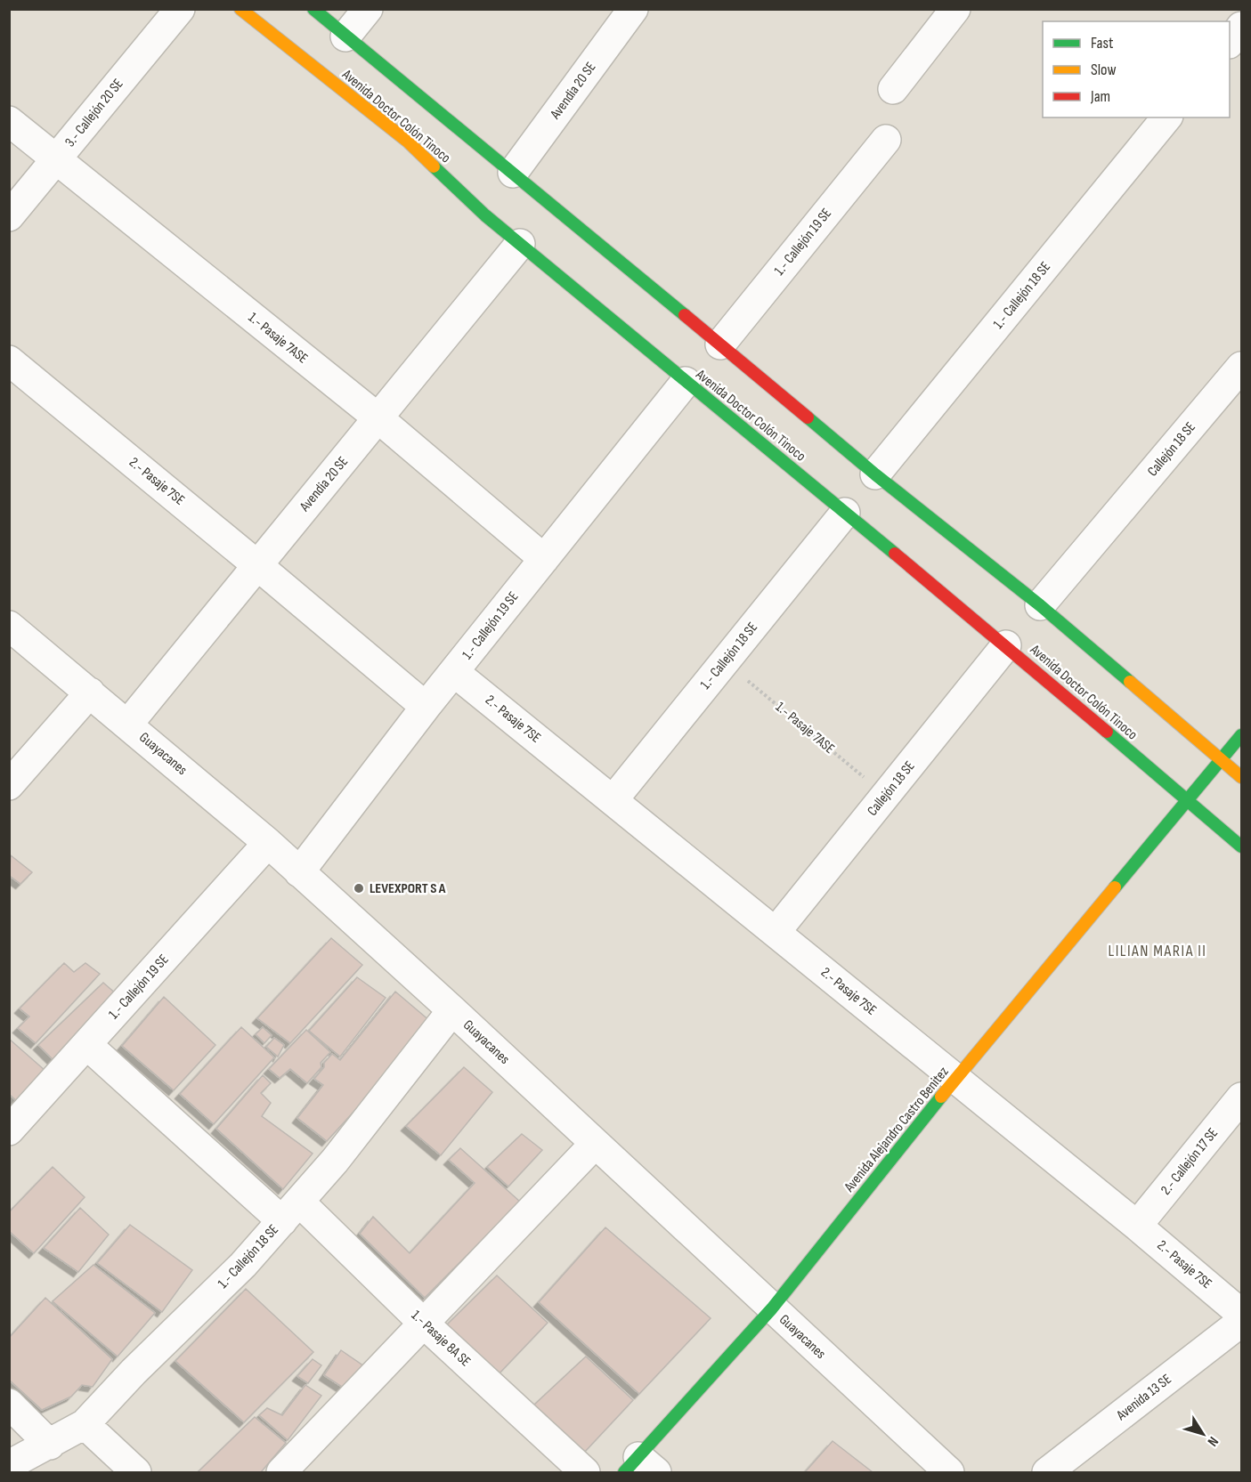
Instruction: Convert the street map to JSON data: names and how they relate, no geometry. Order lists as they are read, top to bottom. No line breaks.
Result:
{"streets":{"main road":["Avenida Doctor Colón Tinoco","Avenida Alejandro Castro Benitez"],"street":["Avendia 20 SE","3.- Callejón 20 SE","1.- Callejón 19 SE","1.- Callejón 18 SE","1.- Pasaje 7ASE","Callejón 18 SE","2.- Pasaje 7SE","Guayacanes","2.- Callejón 17 SE","1.- Pasaje 8A SE","Avenida 13 SE"]},"crossings":[["Avendia 20 SE","Avenida Doctor Colón Tinoco"],["Avendia 20 SE","1.- Pasaje 7ASE"],["Avendia 20 SE","2.- Pasaje 7SE"],["Avendia 20 SE","Guayacanes"],["3.- Callejón 20 SE","1.- Pasaje 7ASE"],["Avenida Doctor Colón Tinoco","1.- Callejón 19 SE"],["Avenida Doctor Colón Tinoco","1.- Callejón 18 SE"],["Avenida Doctor Colón Tinoco","Callejón 18 SE"],["Avenida Doctor Colón Tinoco","Avenida Alejandro Castro Benitez"],["1.- Callejón 19 SE","1.- Pasaje 7ASE"],["1.- Callejón 19 SE","2.- Pasaje 7SE"],["1.- Callejón 19 SE","Guayacanes"],["1.- Callejón 19 SE","1.- Pasaje 8A SE"],["1.- Callejón 18 SE","1.- Pasaje 7ASE"],["1.- Callejón 18 SE","2.- Pasaje 7SE"],["1.- Callejón 18 SE","Guayacanes"],["1.- Callejón 18 SE","1.- Pasaje 8A SE"],["1.- Pasaje 7ASE","Callejón 18 SE"],["Callejón 18 SE","2.- Pasaje 7SE"],["2.- Pasaje 7SE","Avenida Alejandro Castro Benitez"],["2.- Pasaje 7SE","2.- Callejón 17 SE"],["Guayacanes","Avenida Alejandro Castro Benitez"]],"districts":["LILIAN MARIA II"],"places":["LEVEXPORT S A"],"legend":["Fast","Slow","Jam"],"north":"bottom right"}
